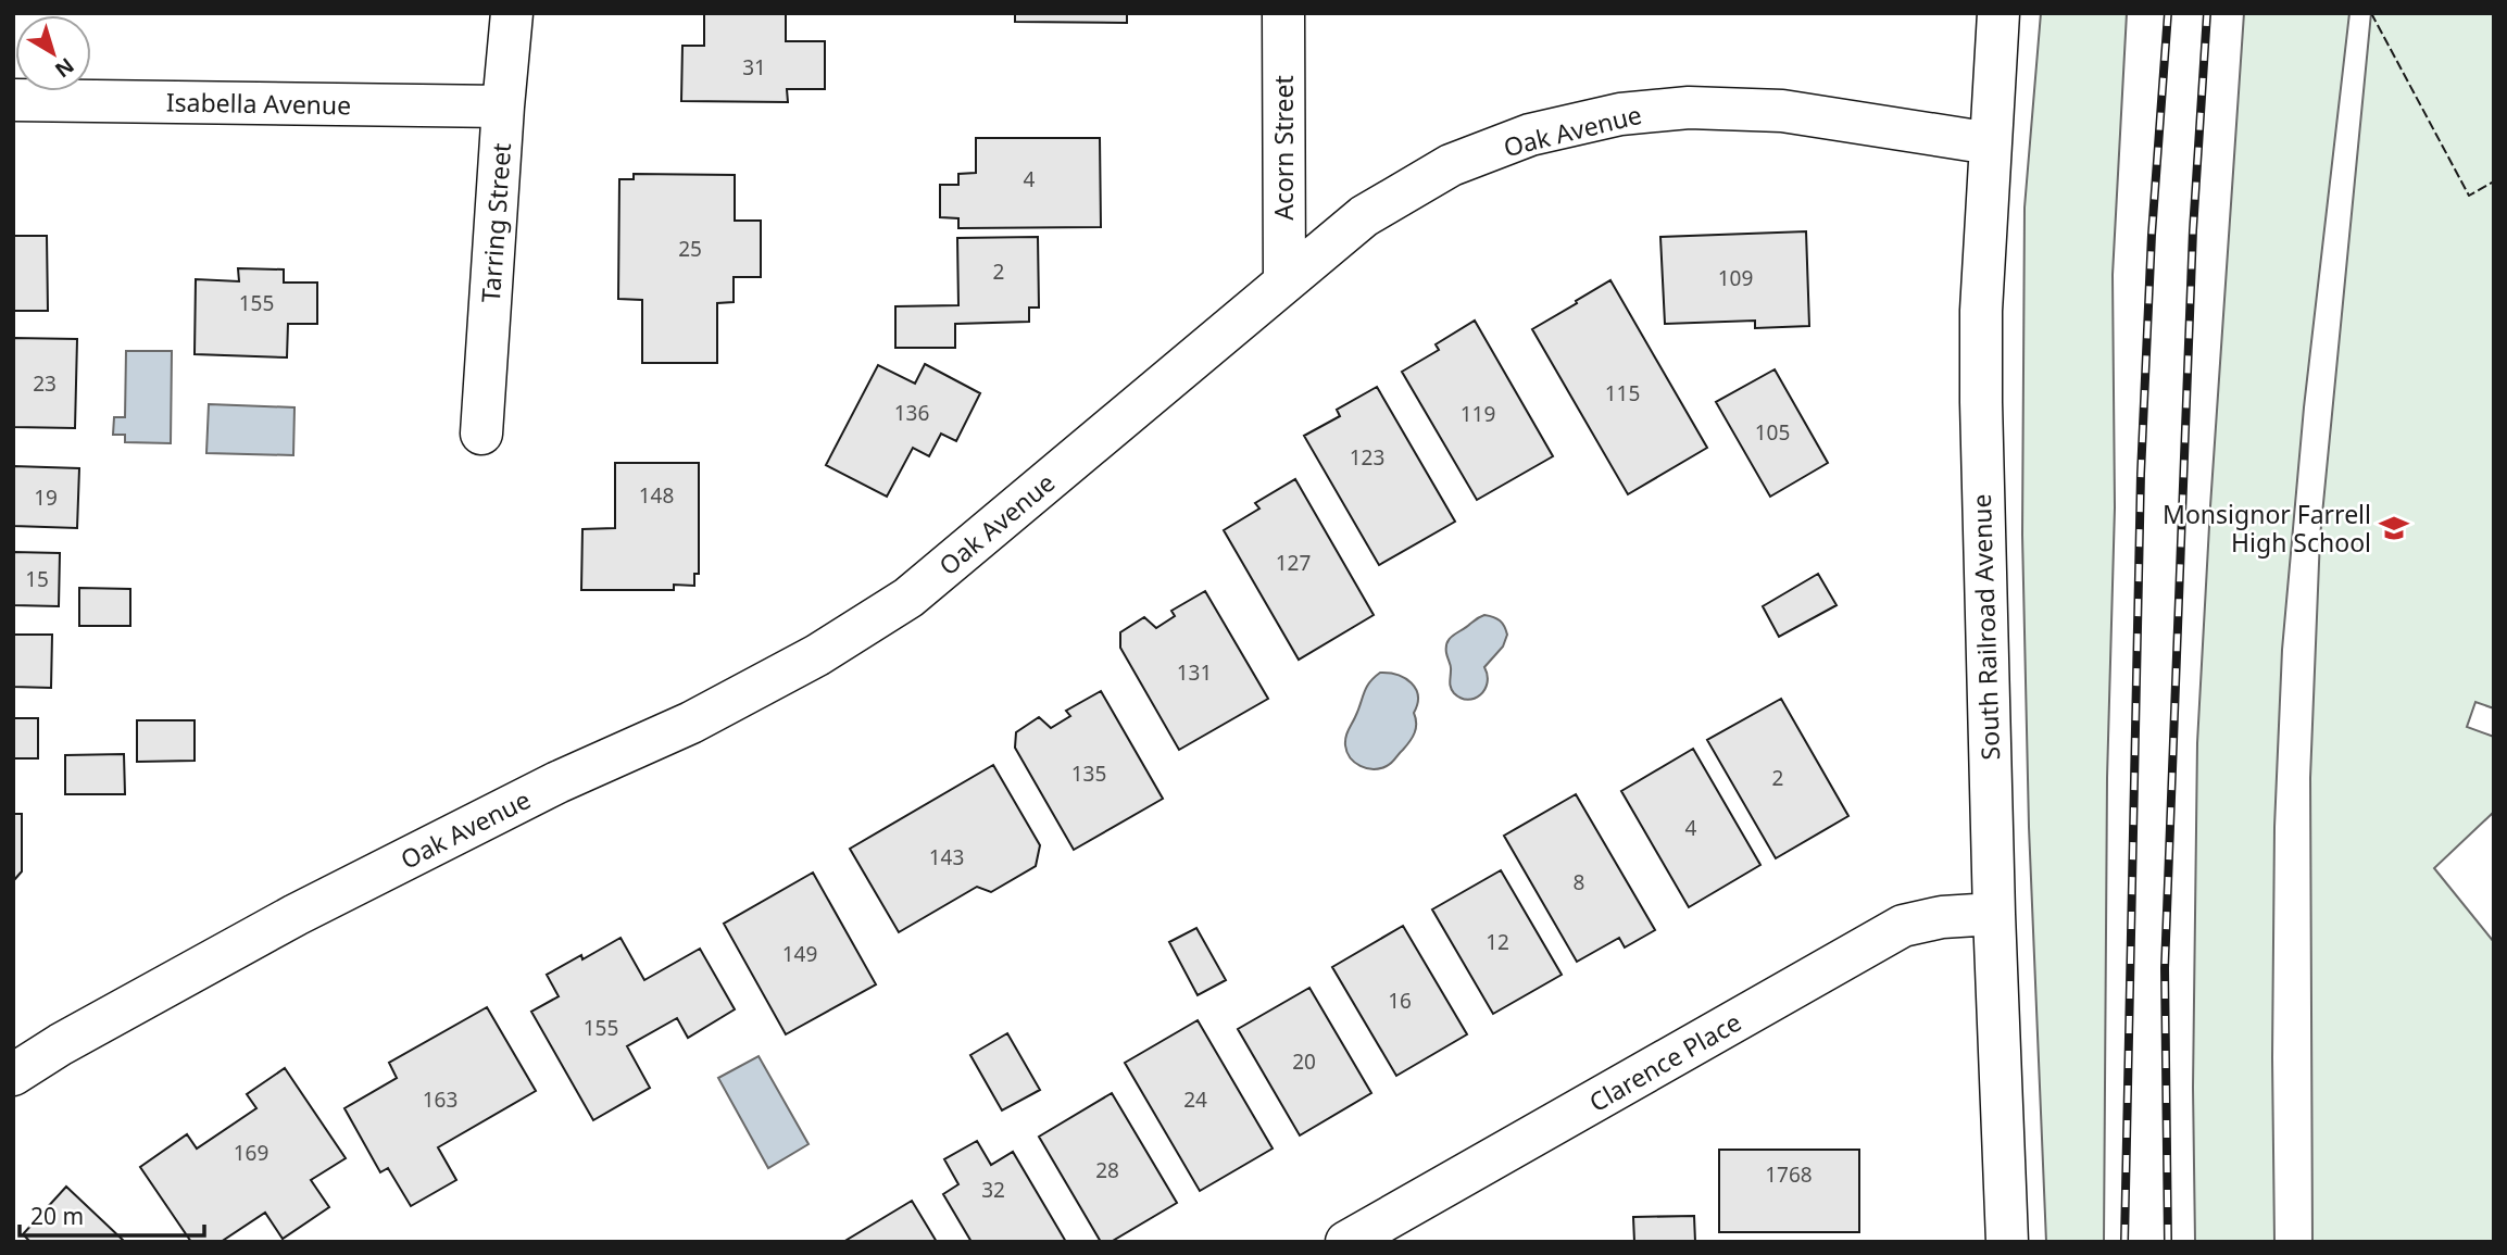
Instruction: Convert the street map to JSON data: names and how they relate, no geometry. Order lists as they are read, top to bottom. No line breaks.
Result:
{"streets":{"street":["Isabella Avenue","Oak Avenue","Acorn Street","Tarring Street","South Railroad Avenue","Clarence Place"]},"crossings":[["Isabella Avenue","Tarring Street"],["Oak Avenue","Acorn Street"],["Oak Avenue","South Railroad Avenue"],["South Railroad Avenue","Clarence Place"]],"places":{"school or university":["Monsignor Farrell High School"]},"house_numbers":["31","4","25","2","109","155","23","115","136","119","105","123","148","19","127","15","131","135","2","4","143","8","12","149","16","155","20","163","24","169","28","1768","32"],"scale_bar":"20 m","north":"bottom right"}
